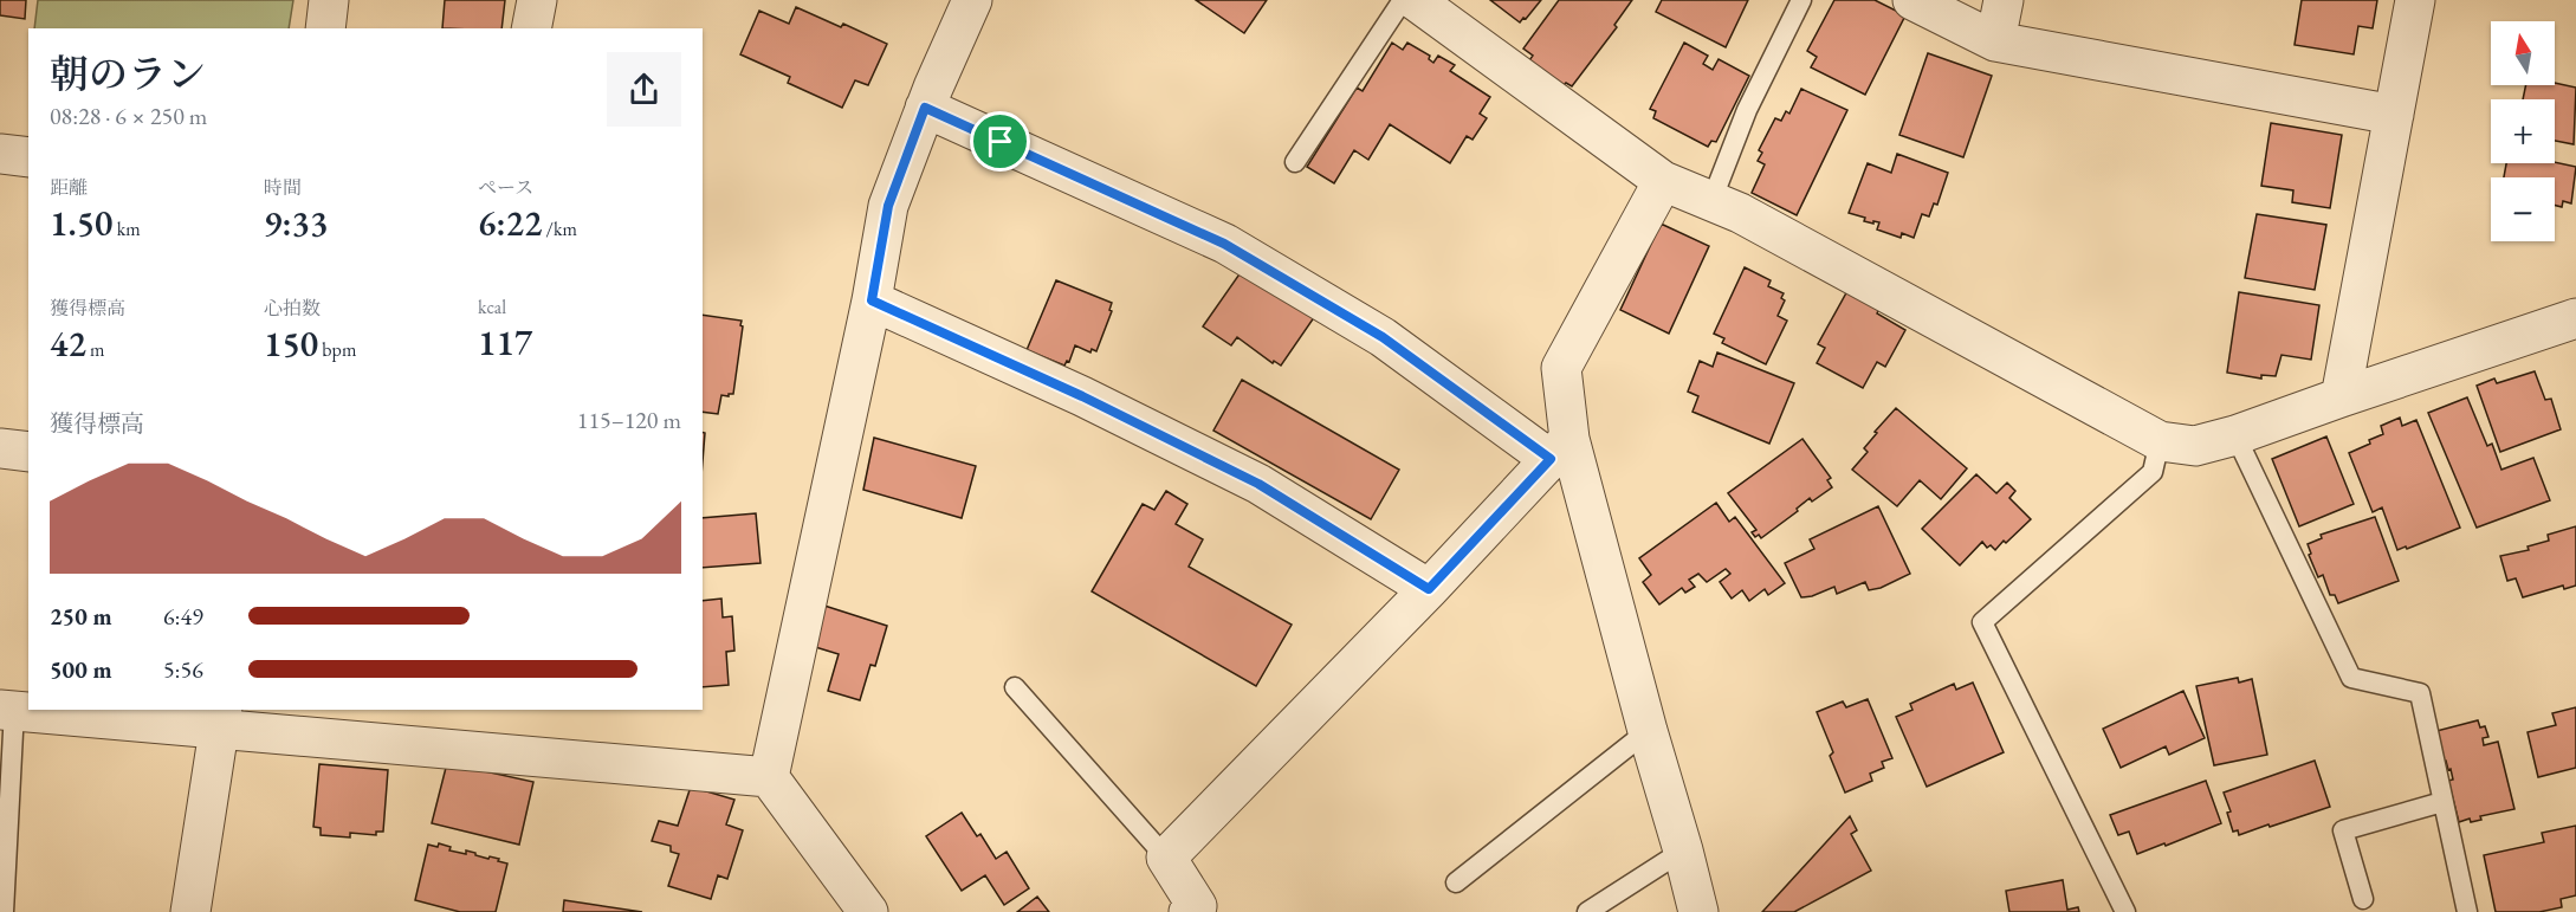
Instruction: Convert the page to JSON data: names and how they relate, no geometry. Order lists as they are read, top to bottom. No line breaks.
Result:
{"north":"top","page":{"map_buttons":["+","−"],"heading":["朝のラン","08:28 · 6 × 250 m"],"stats":[["距離","1.50 km"],["時間","9:33"],["ペース","6:22 /km"],["獲得標高","42 m"],["心拍数","150 bpm"],["kcal","117"]],"chart":["獲得標高","115–120 m"],"list":[{"name":"250 m","note":"6:49"},{"name":"500 m","note":"5:56"}]}}
